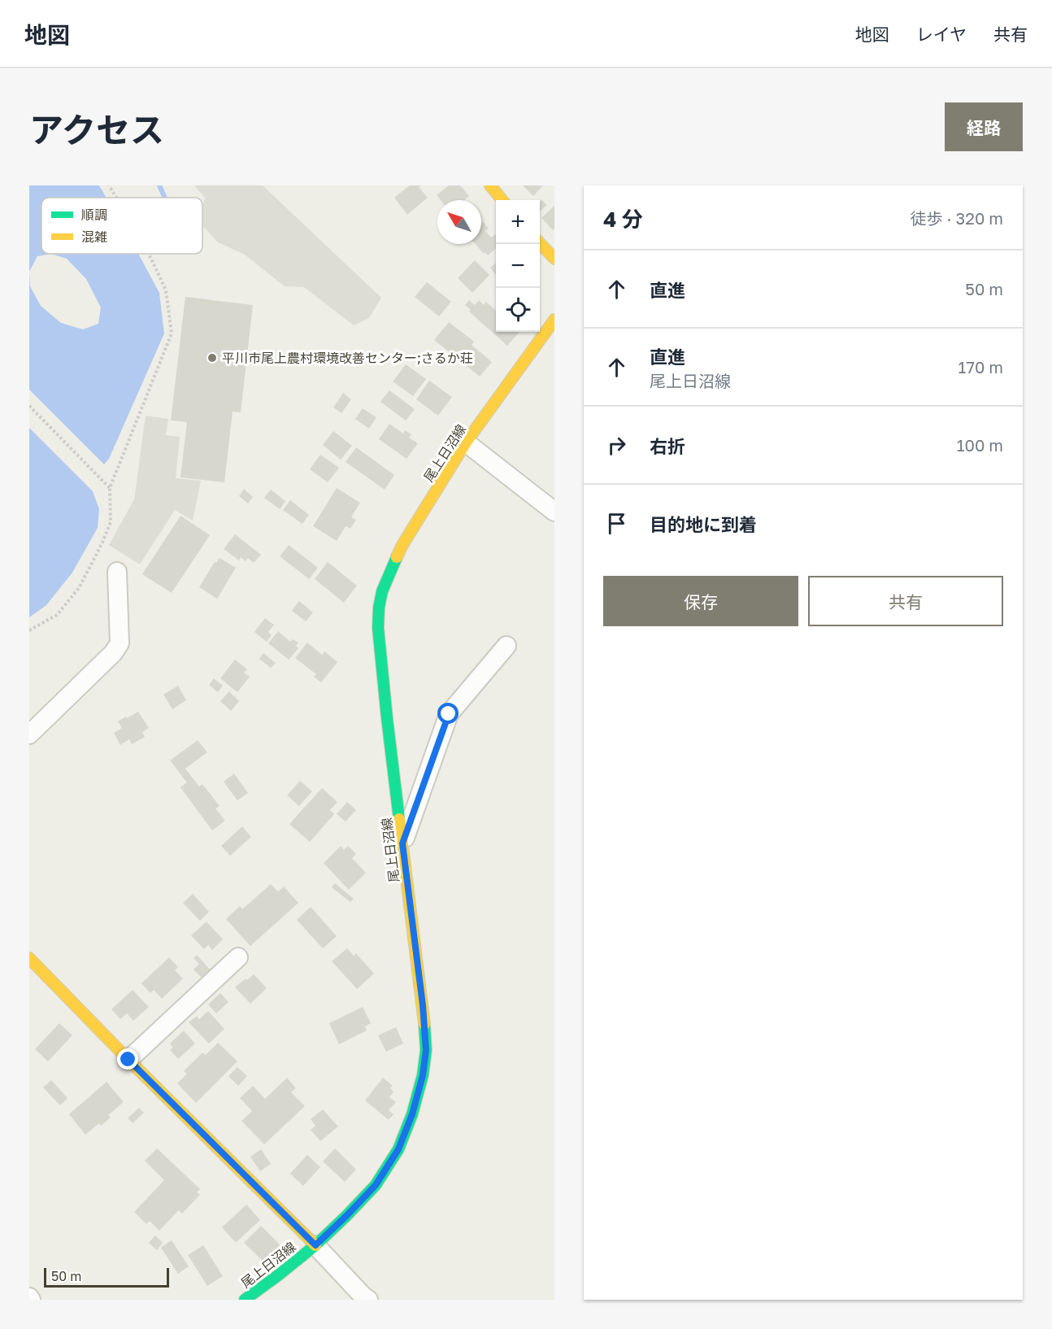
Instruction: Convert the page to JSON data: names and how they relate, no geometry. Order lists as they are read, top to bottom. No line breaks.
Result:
{"streets":{"main road":["尾上日沼線"]},"places":["平川市尾上農村環境改善センター;さるか荘"],"legend":["順調","混雑"],"scale_bar":"50 m","north":"top left","page":{"header":"地図","nav":["地図","レイヤ","共有"],"title":"アクセス","buttons":["経路",["保存","共有"]],"heading":["4 分","徒歩 · 320 m"],"map_buttons":["+","−"],"list":[["直進","50 m"],["直進","尾上日沼線","170 m"],["右折","100 m"],"目的地に到着"],"scale":"50 m"}}
